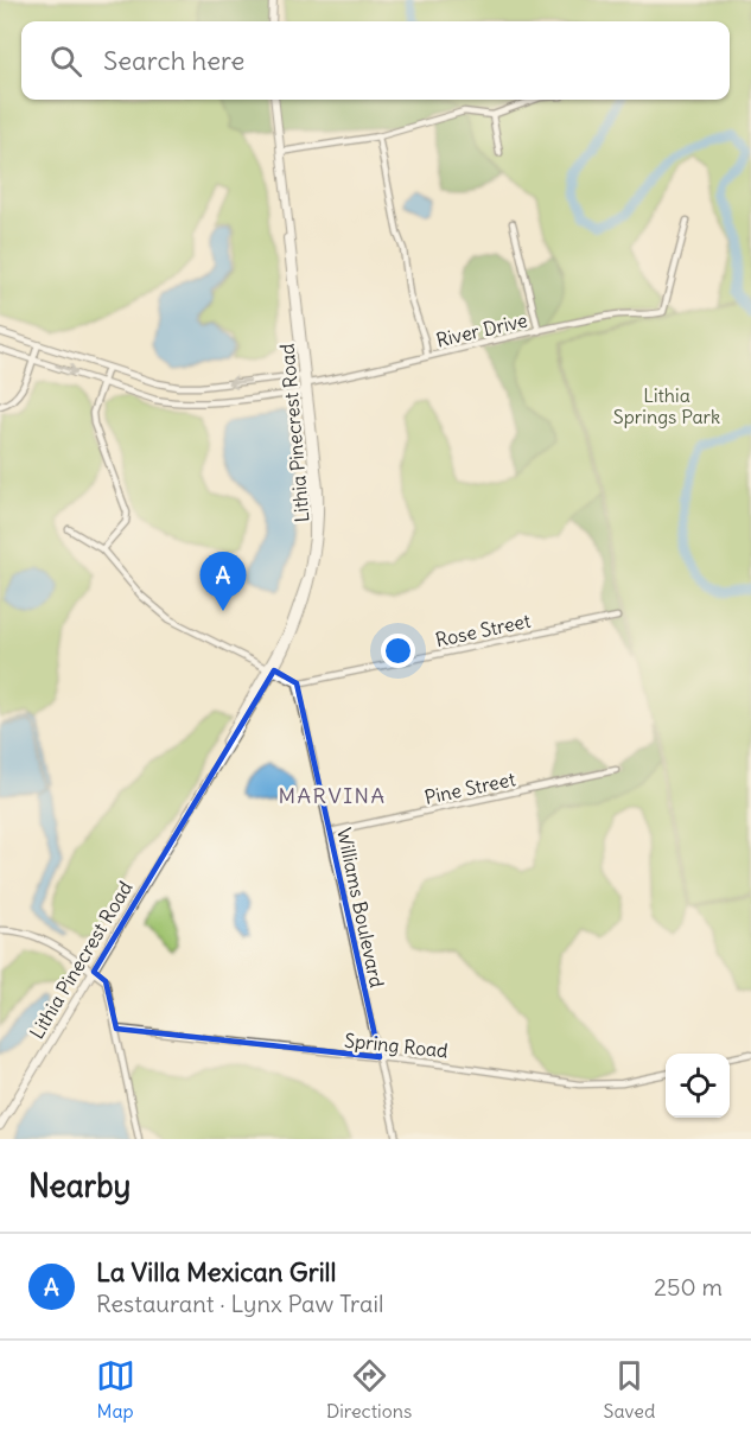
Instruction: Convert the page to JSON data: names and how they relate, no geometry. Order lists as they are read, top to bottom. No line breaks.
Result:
{"streets":{"main road":["Lithia Pinecrest Road"],"street":["River Drive","Rose Street","Pine Street","Williams Boulevard","Spring Road"]},"crossings":[["River Drive","Lithia Pinecrest Road"],["Rose Street","Williams Boulevard"],["Pine Street","Williams Boulevard"],["Williams Boulevard","Spring Road"]],"districts":["MARVINA"],"parks":["Lithia Springs Park"],"page":{"search":"Search here","pins":"A","heading":"Nearby","list":[{"mark":"A","name":"La Villa Mexican Grill","note":"Restaurant · Lynx Paw Trail","value":"250 m"}],"nav":["Map","Directions","Saved"]}}
